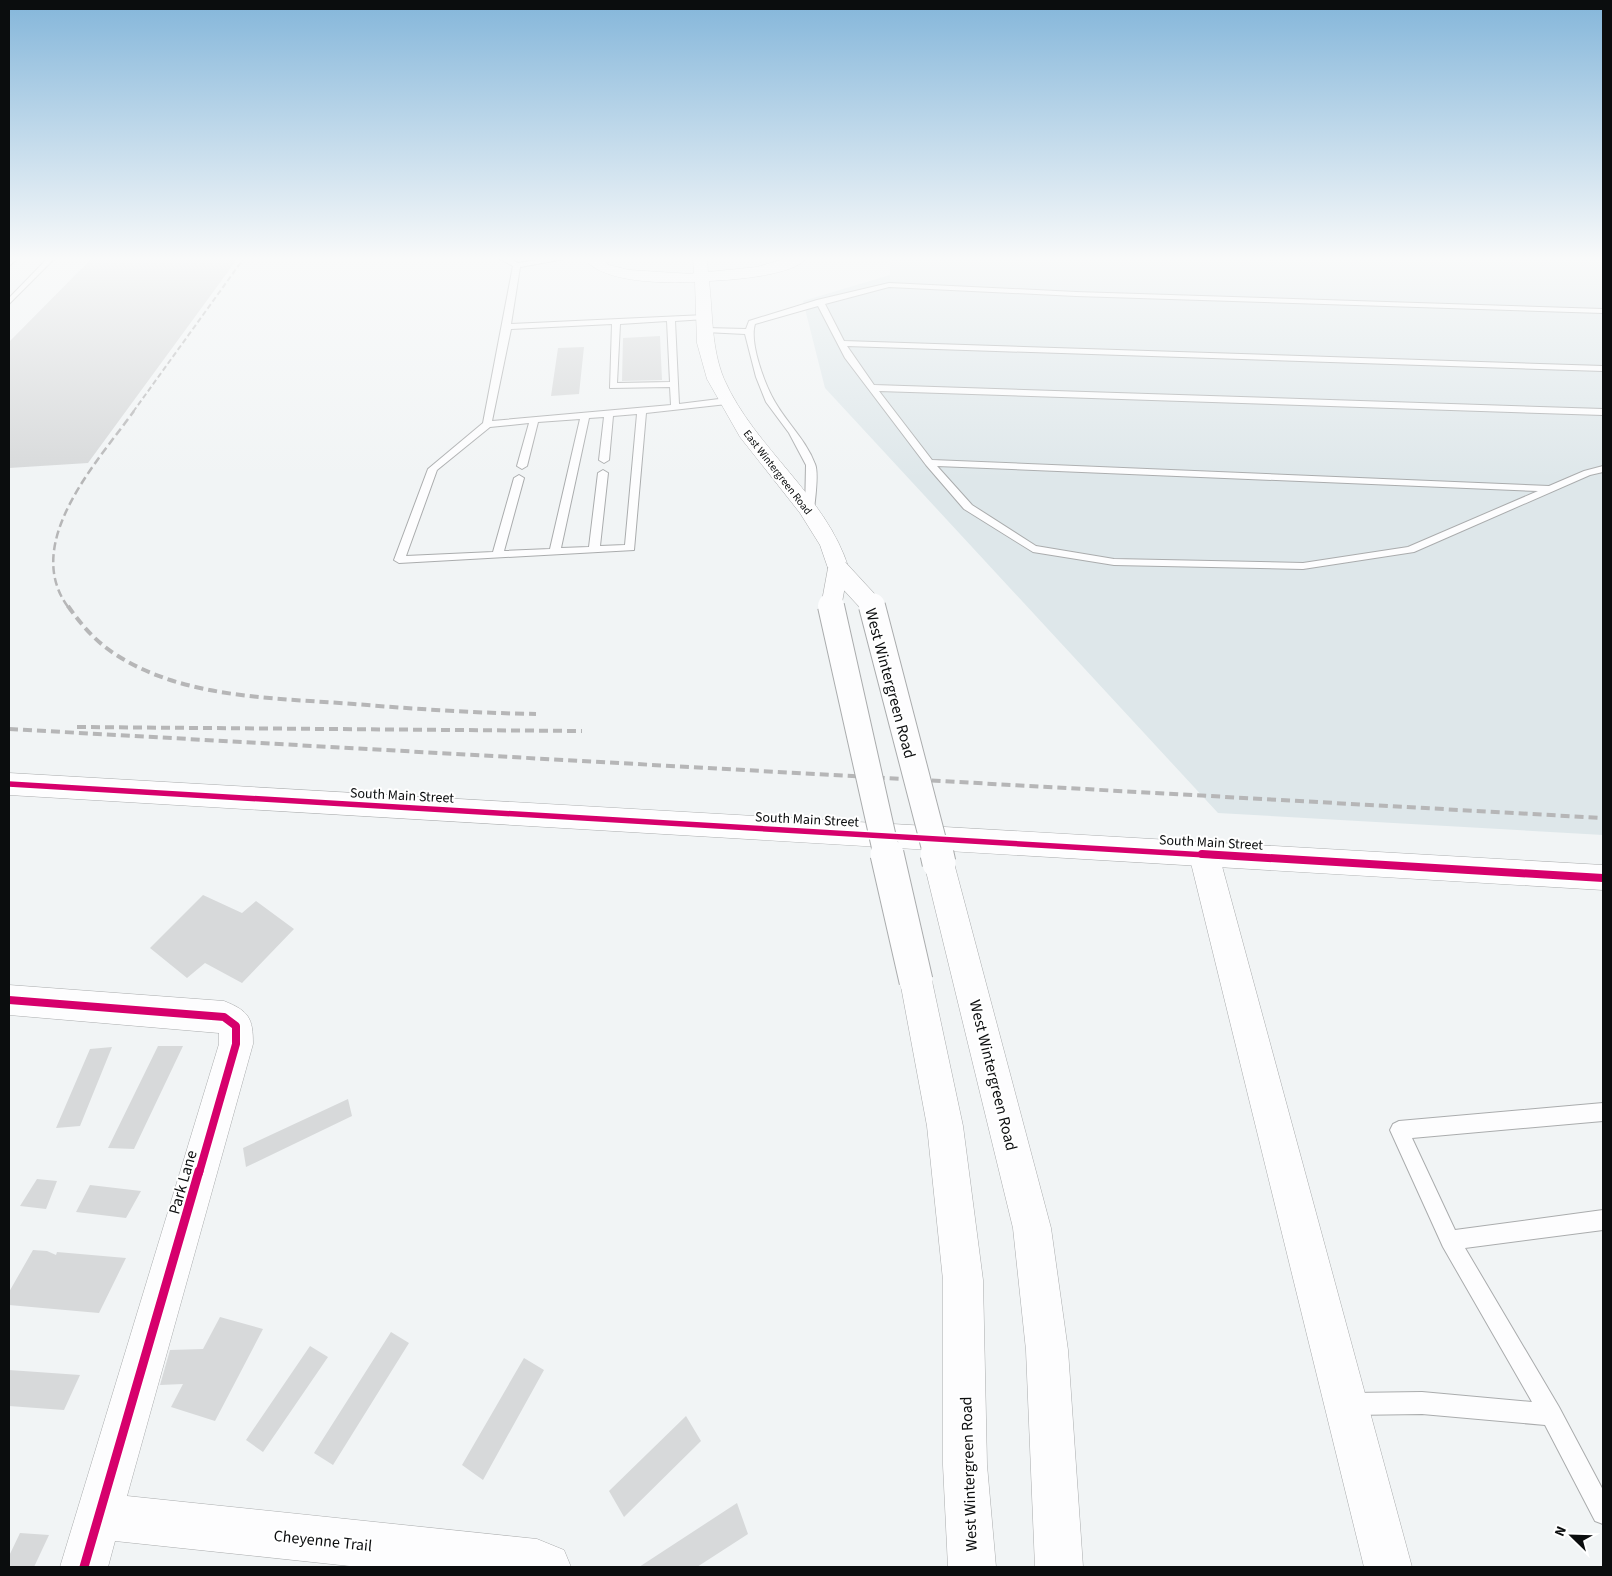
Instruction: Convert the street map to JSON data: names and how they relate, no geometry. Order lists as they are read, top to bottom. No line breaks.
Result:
{"streets":{"main road":["East Wintergreen Road","West Wintergreen Road","South Main Street","Park Lane","Cheyenne Trail"]},"crossings":[["East Wintergreen Road","West Wintergreen Road"],["Park Lane","Cheyenne Trail"]],"north":"top left"}
